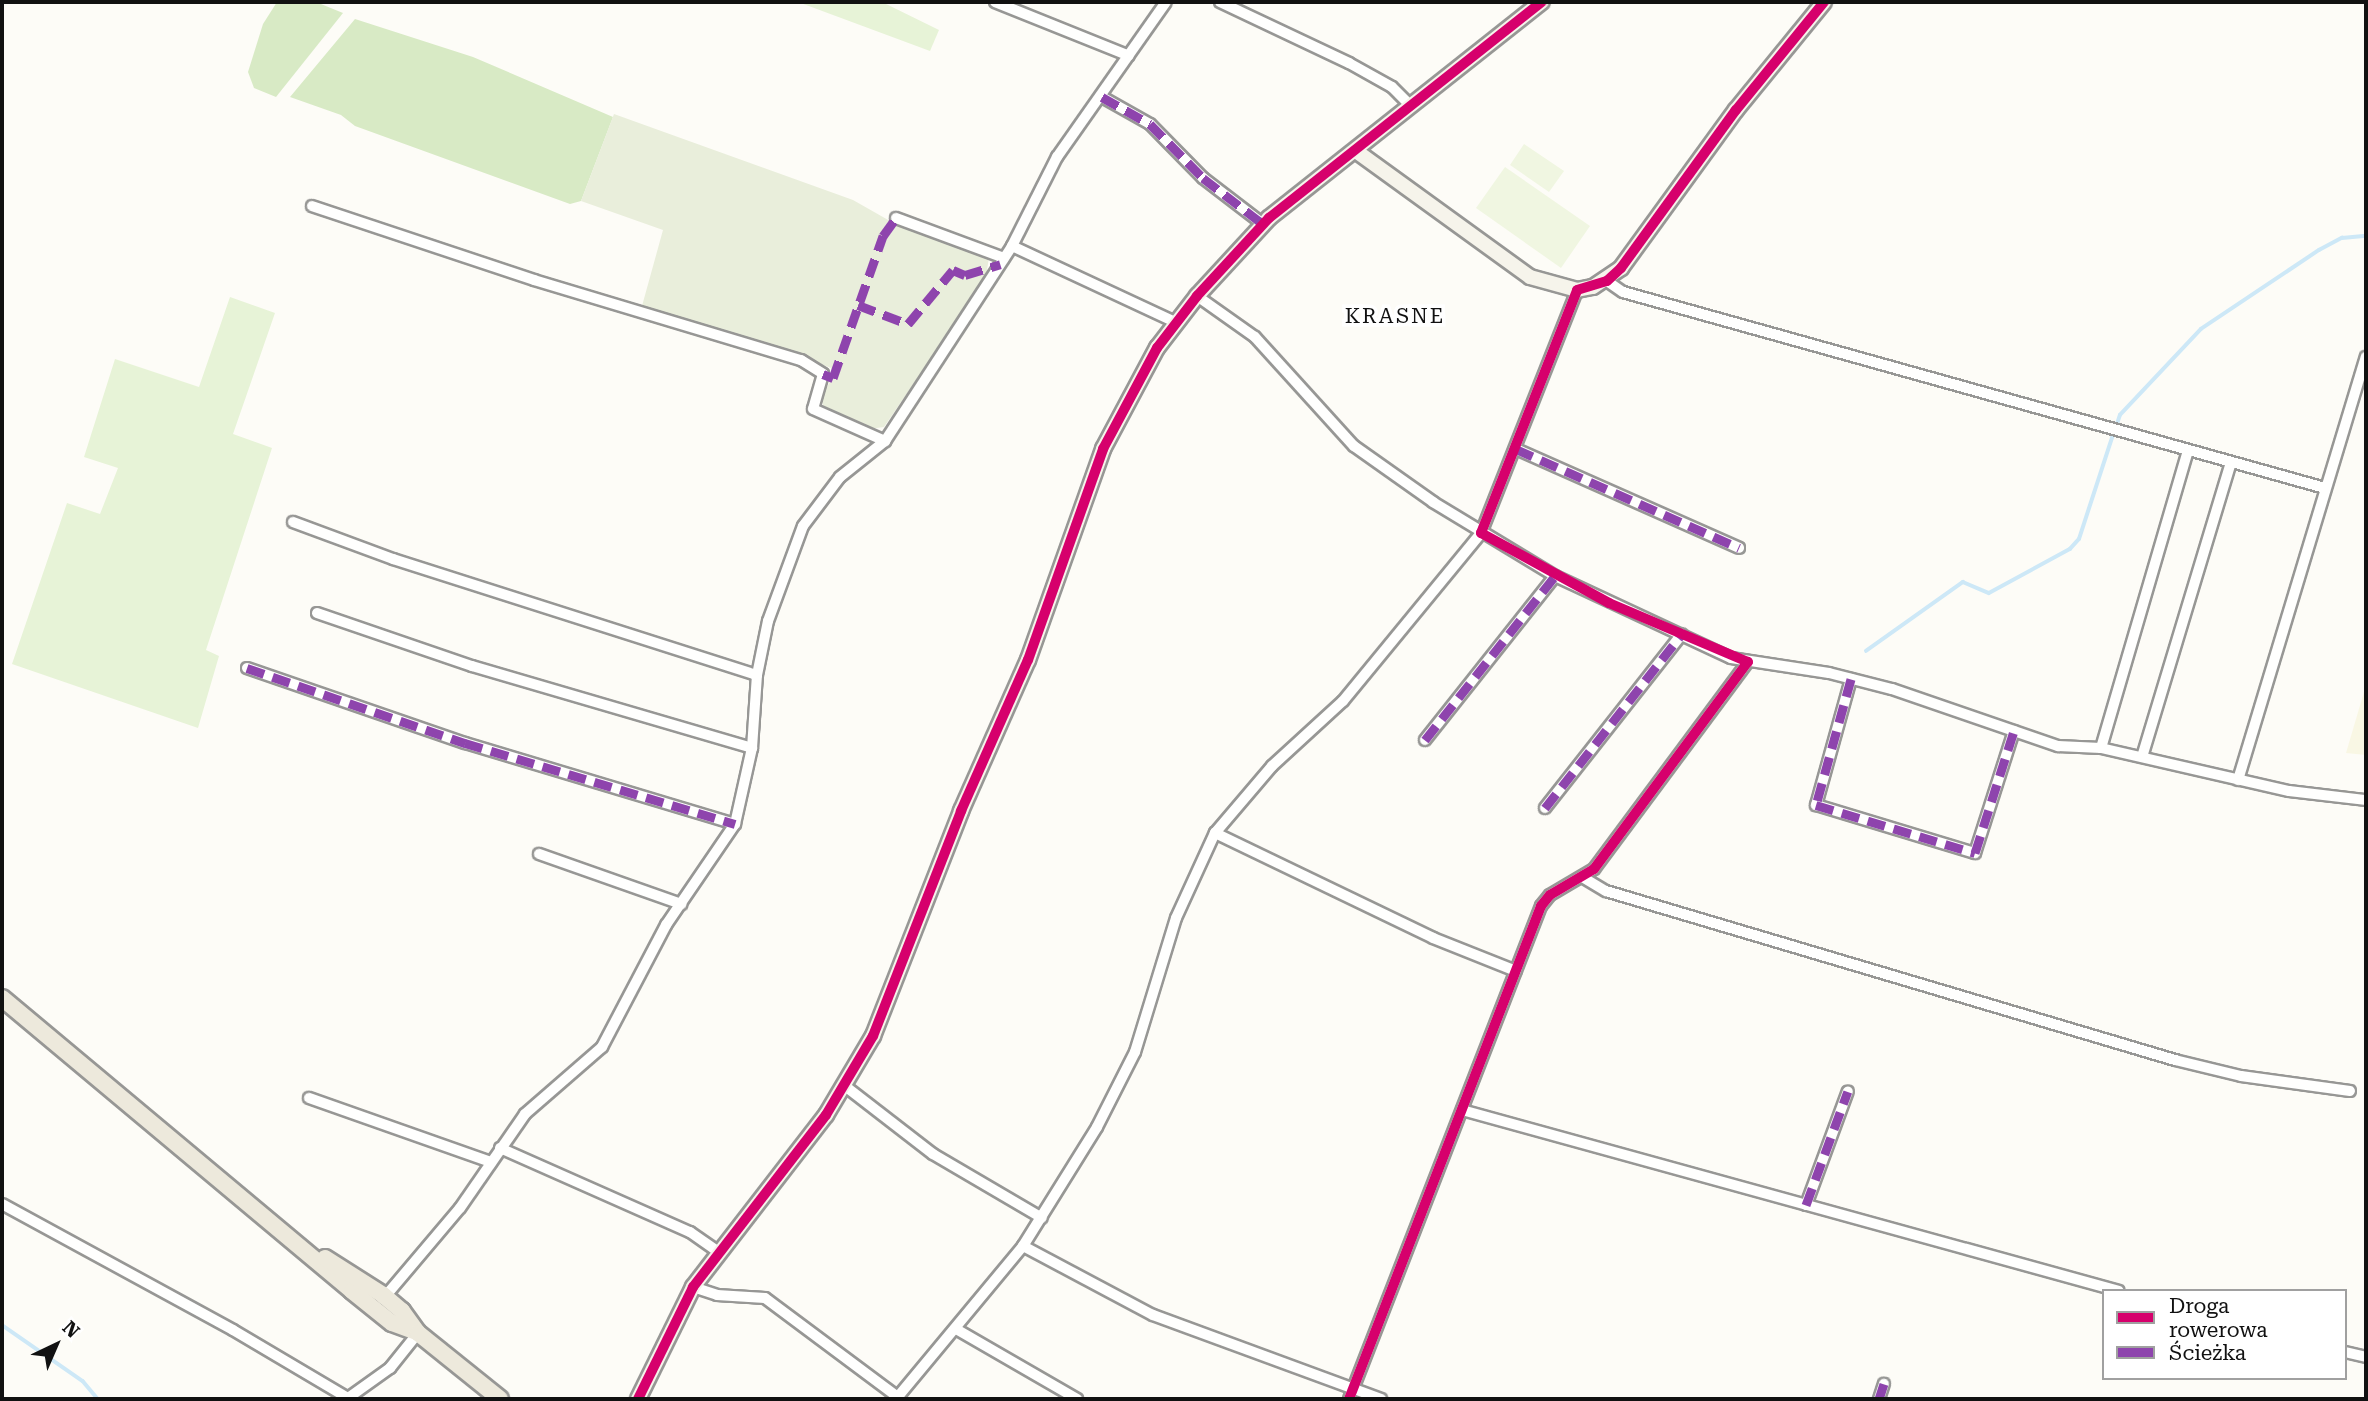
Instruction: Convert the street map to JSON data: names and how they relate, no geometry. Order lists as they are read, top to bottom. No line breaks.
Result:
{"districts":["KRASNE"],"legend":["Droga rowerowa","Ścieżka"],"north":"top right"}
